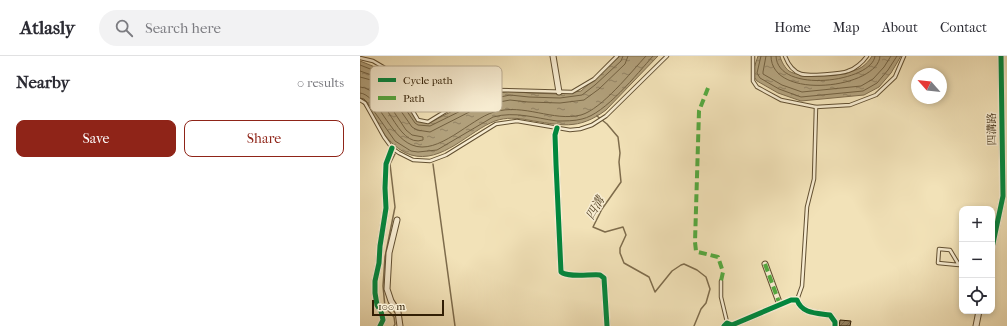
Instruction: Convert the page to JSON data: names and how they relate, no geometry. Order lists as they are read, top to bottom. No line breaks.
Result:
{"streets":{"street":["四溝路"]},"water":["四溝"],"legend":["Cycle path","Path"],"scale_bar":"100 m","north":"top left","page":{"header":"Atlasly","search":"Search here","nav":["Home","Map","About","Contact"],"heading":["Nearby","0 results"],"buttons":["Save","Share"],"map_buttons":["+","−"],"scale":"100 m"}}
